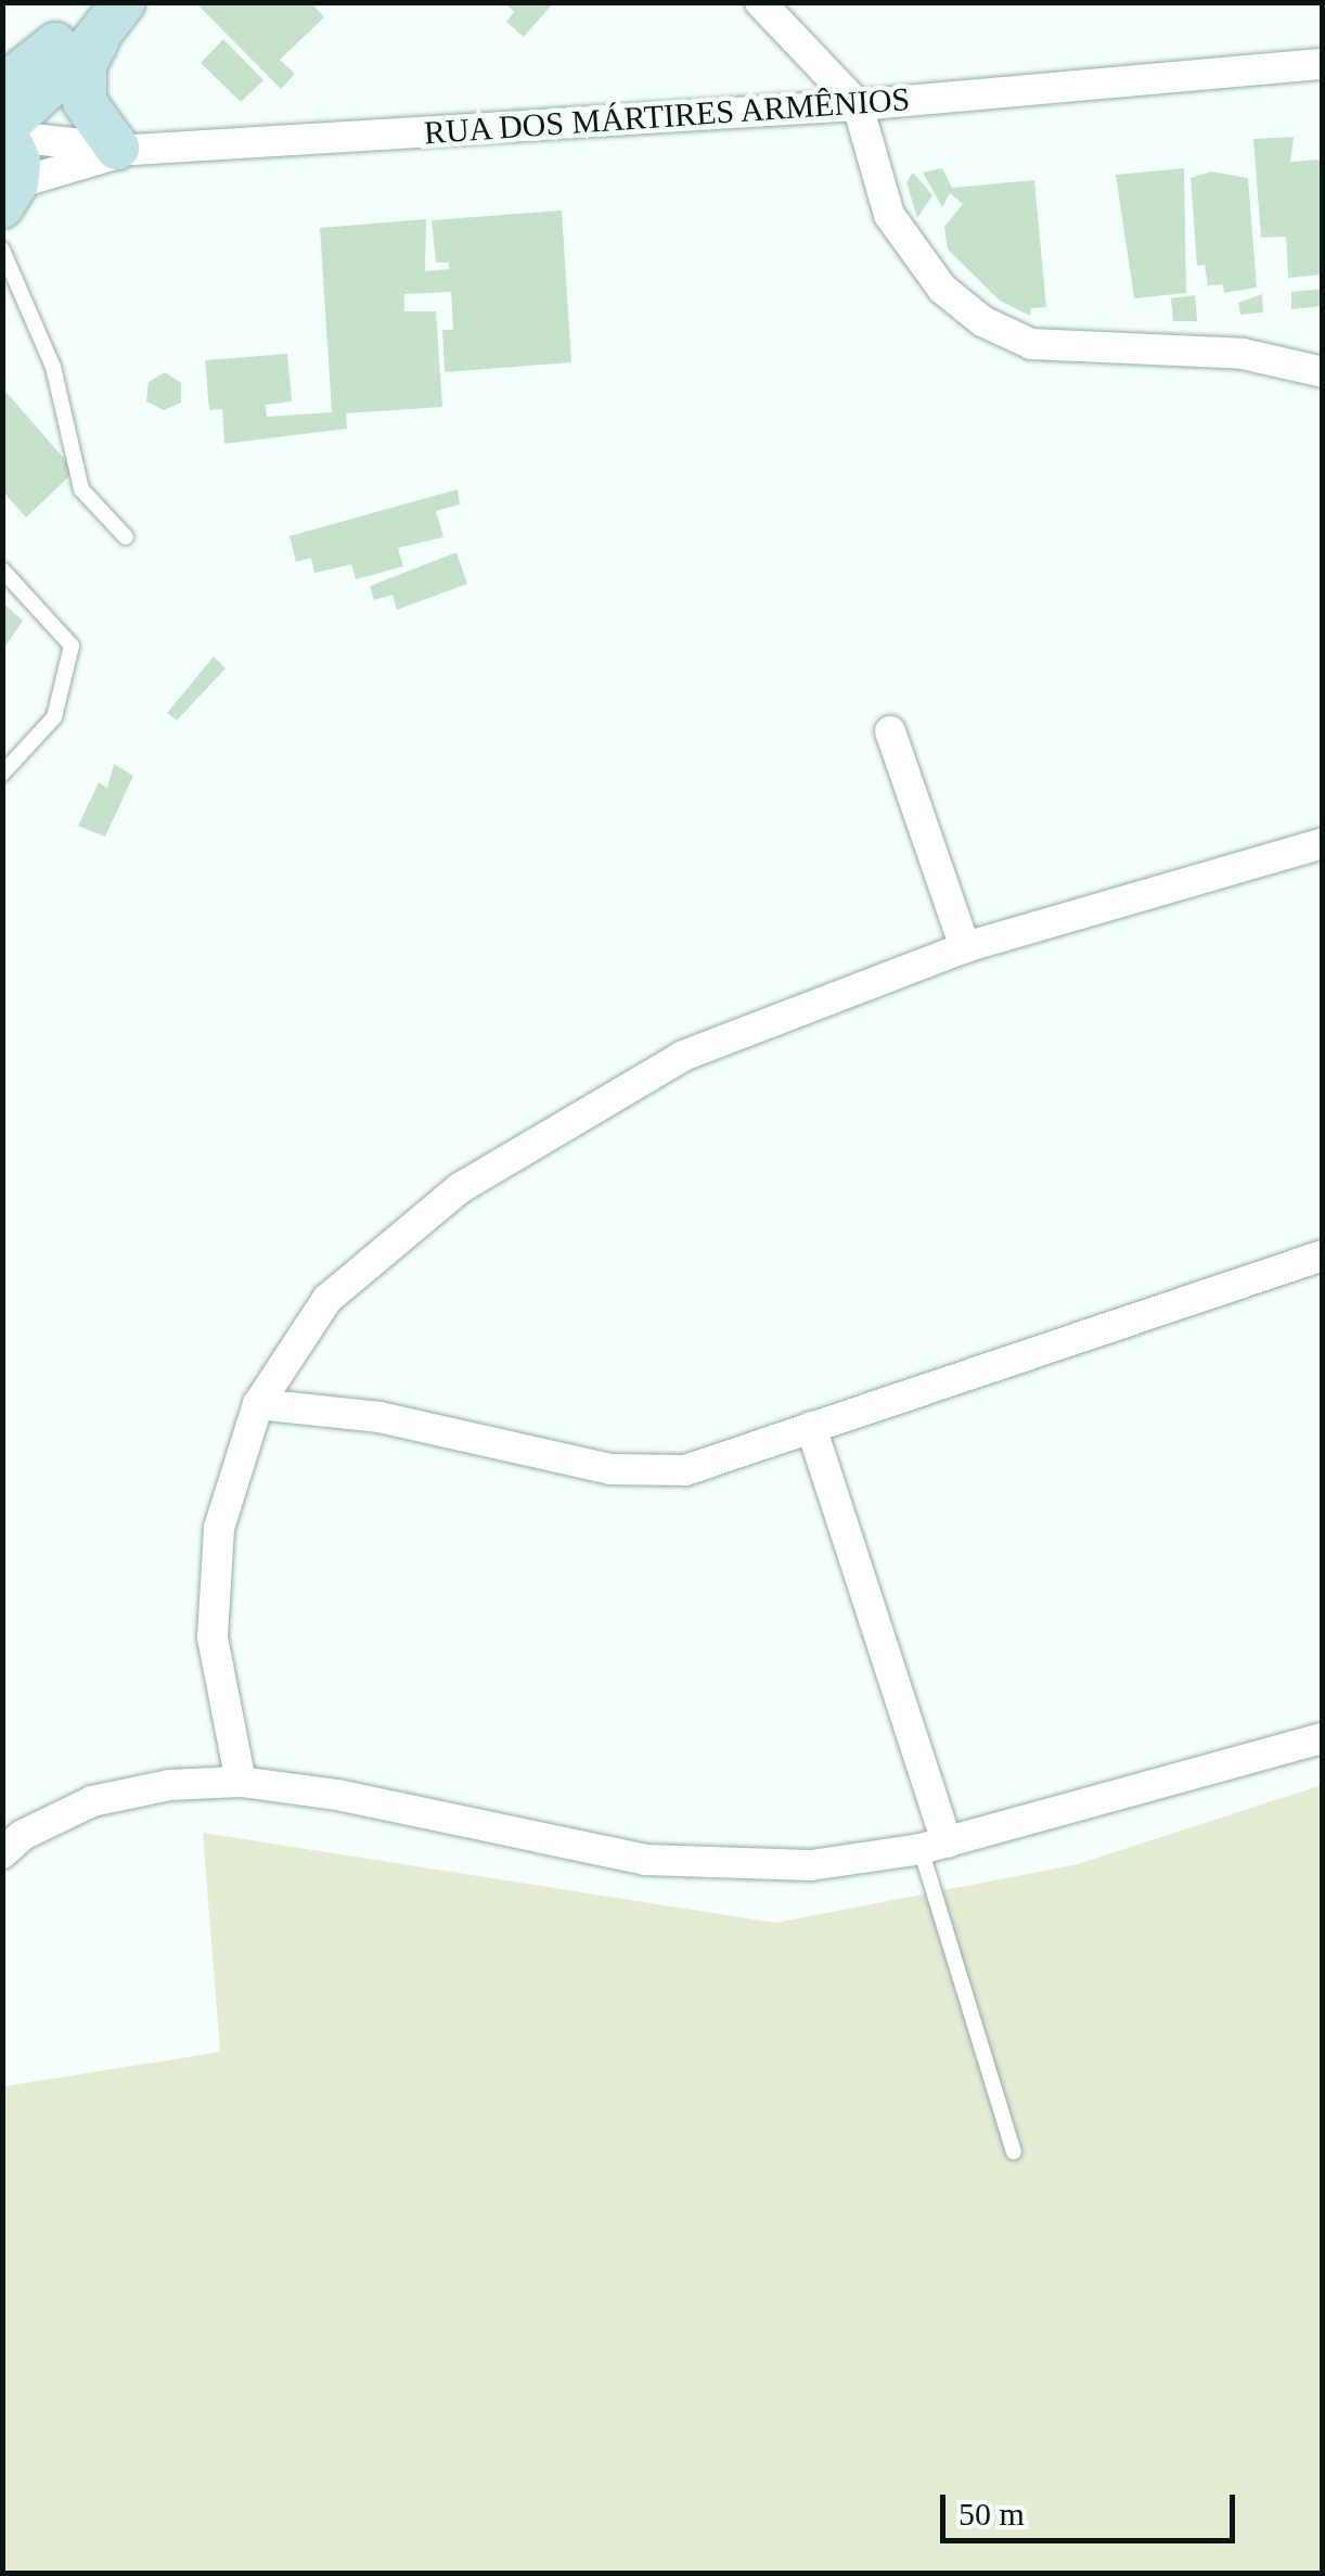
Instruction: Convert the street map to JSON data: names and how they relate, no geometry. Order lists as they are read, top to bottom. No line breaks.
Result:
{"streets":{"street":["RUA DOS MÁRTIRES ARMÊNIOS"]},"scale_bar":"50 m"}
